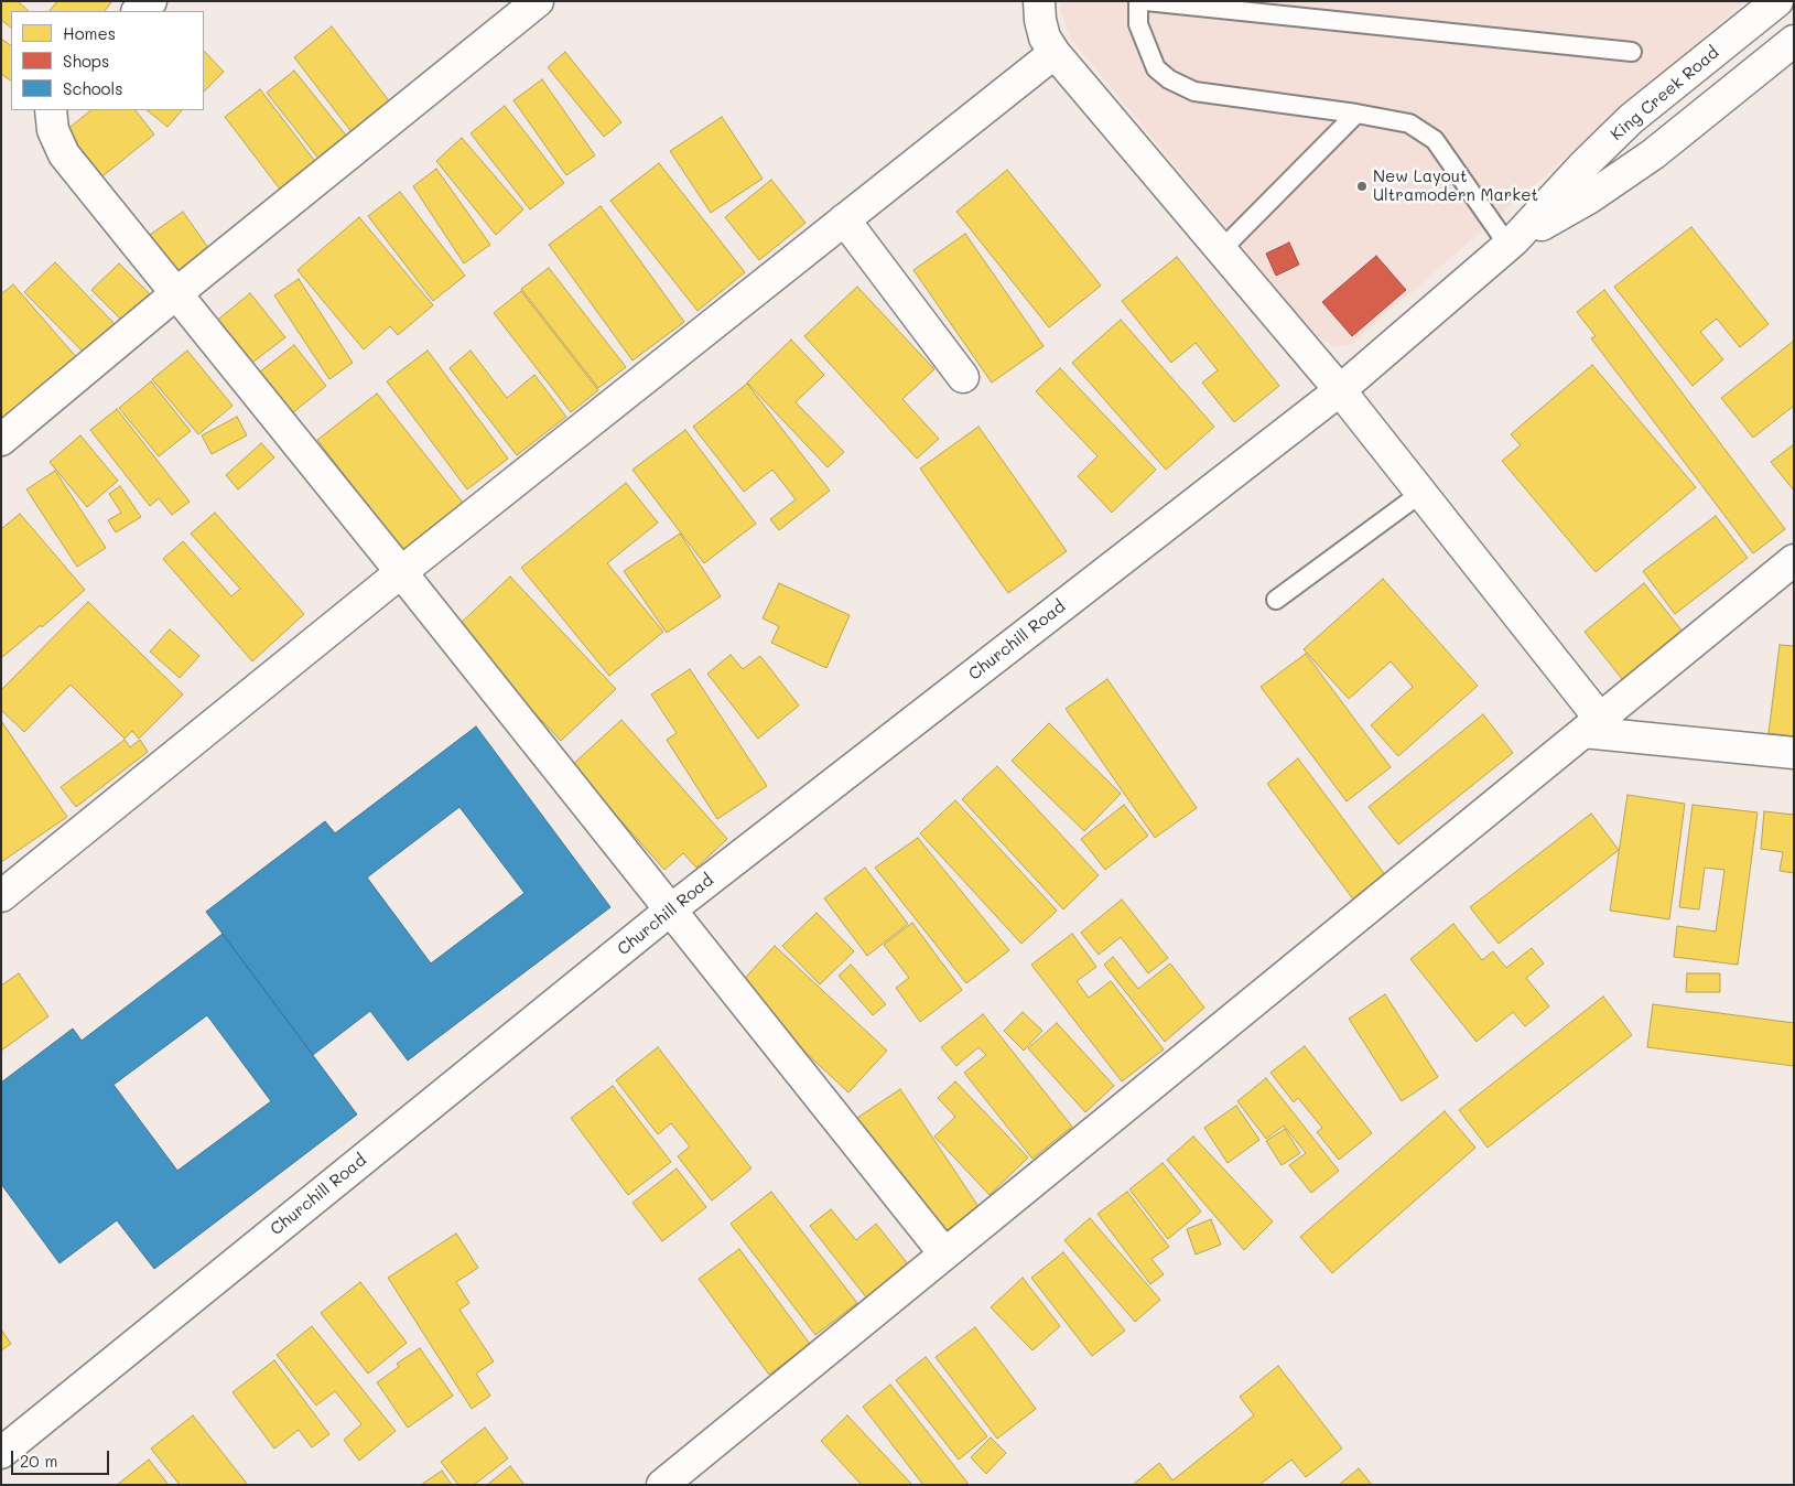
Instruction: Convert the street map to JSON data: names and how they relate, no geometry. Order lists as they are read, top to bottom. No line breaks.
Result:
{"streets":{"street":["King Creek Road","Churchill Road"]},"crossings":[["King Creek Road","Churchill Road"]],"places":["New Layout Ultramodern Market"],"legend":["Homes","Shops","Schools"],"scale_bar":"20 m"}
